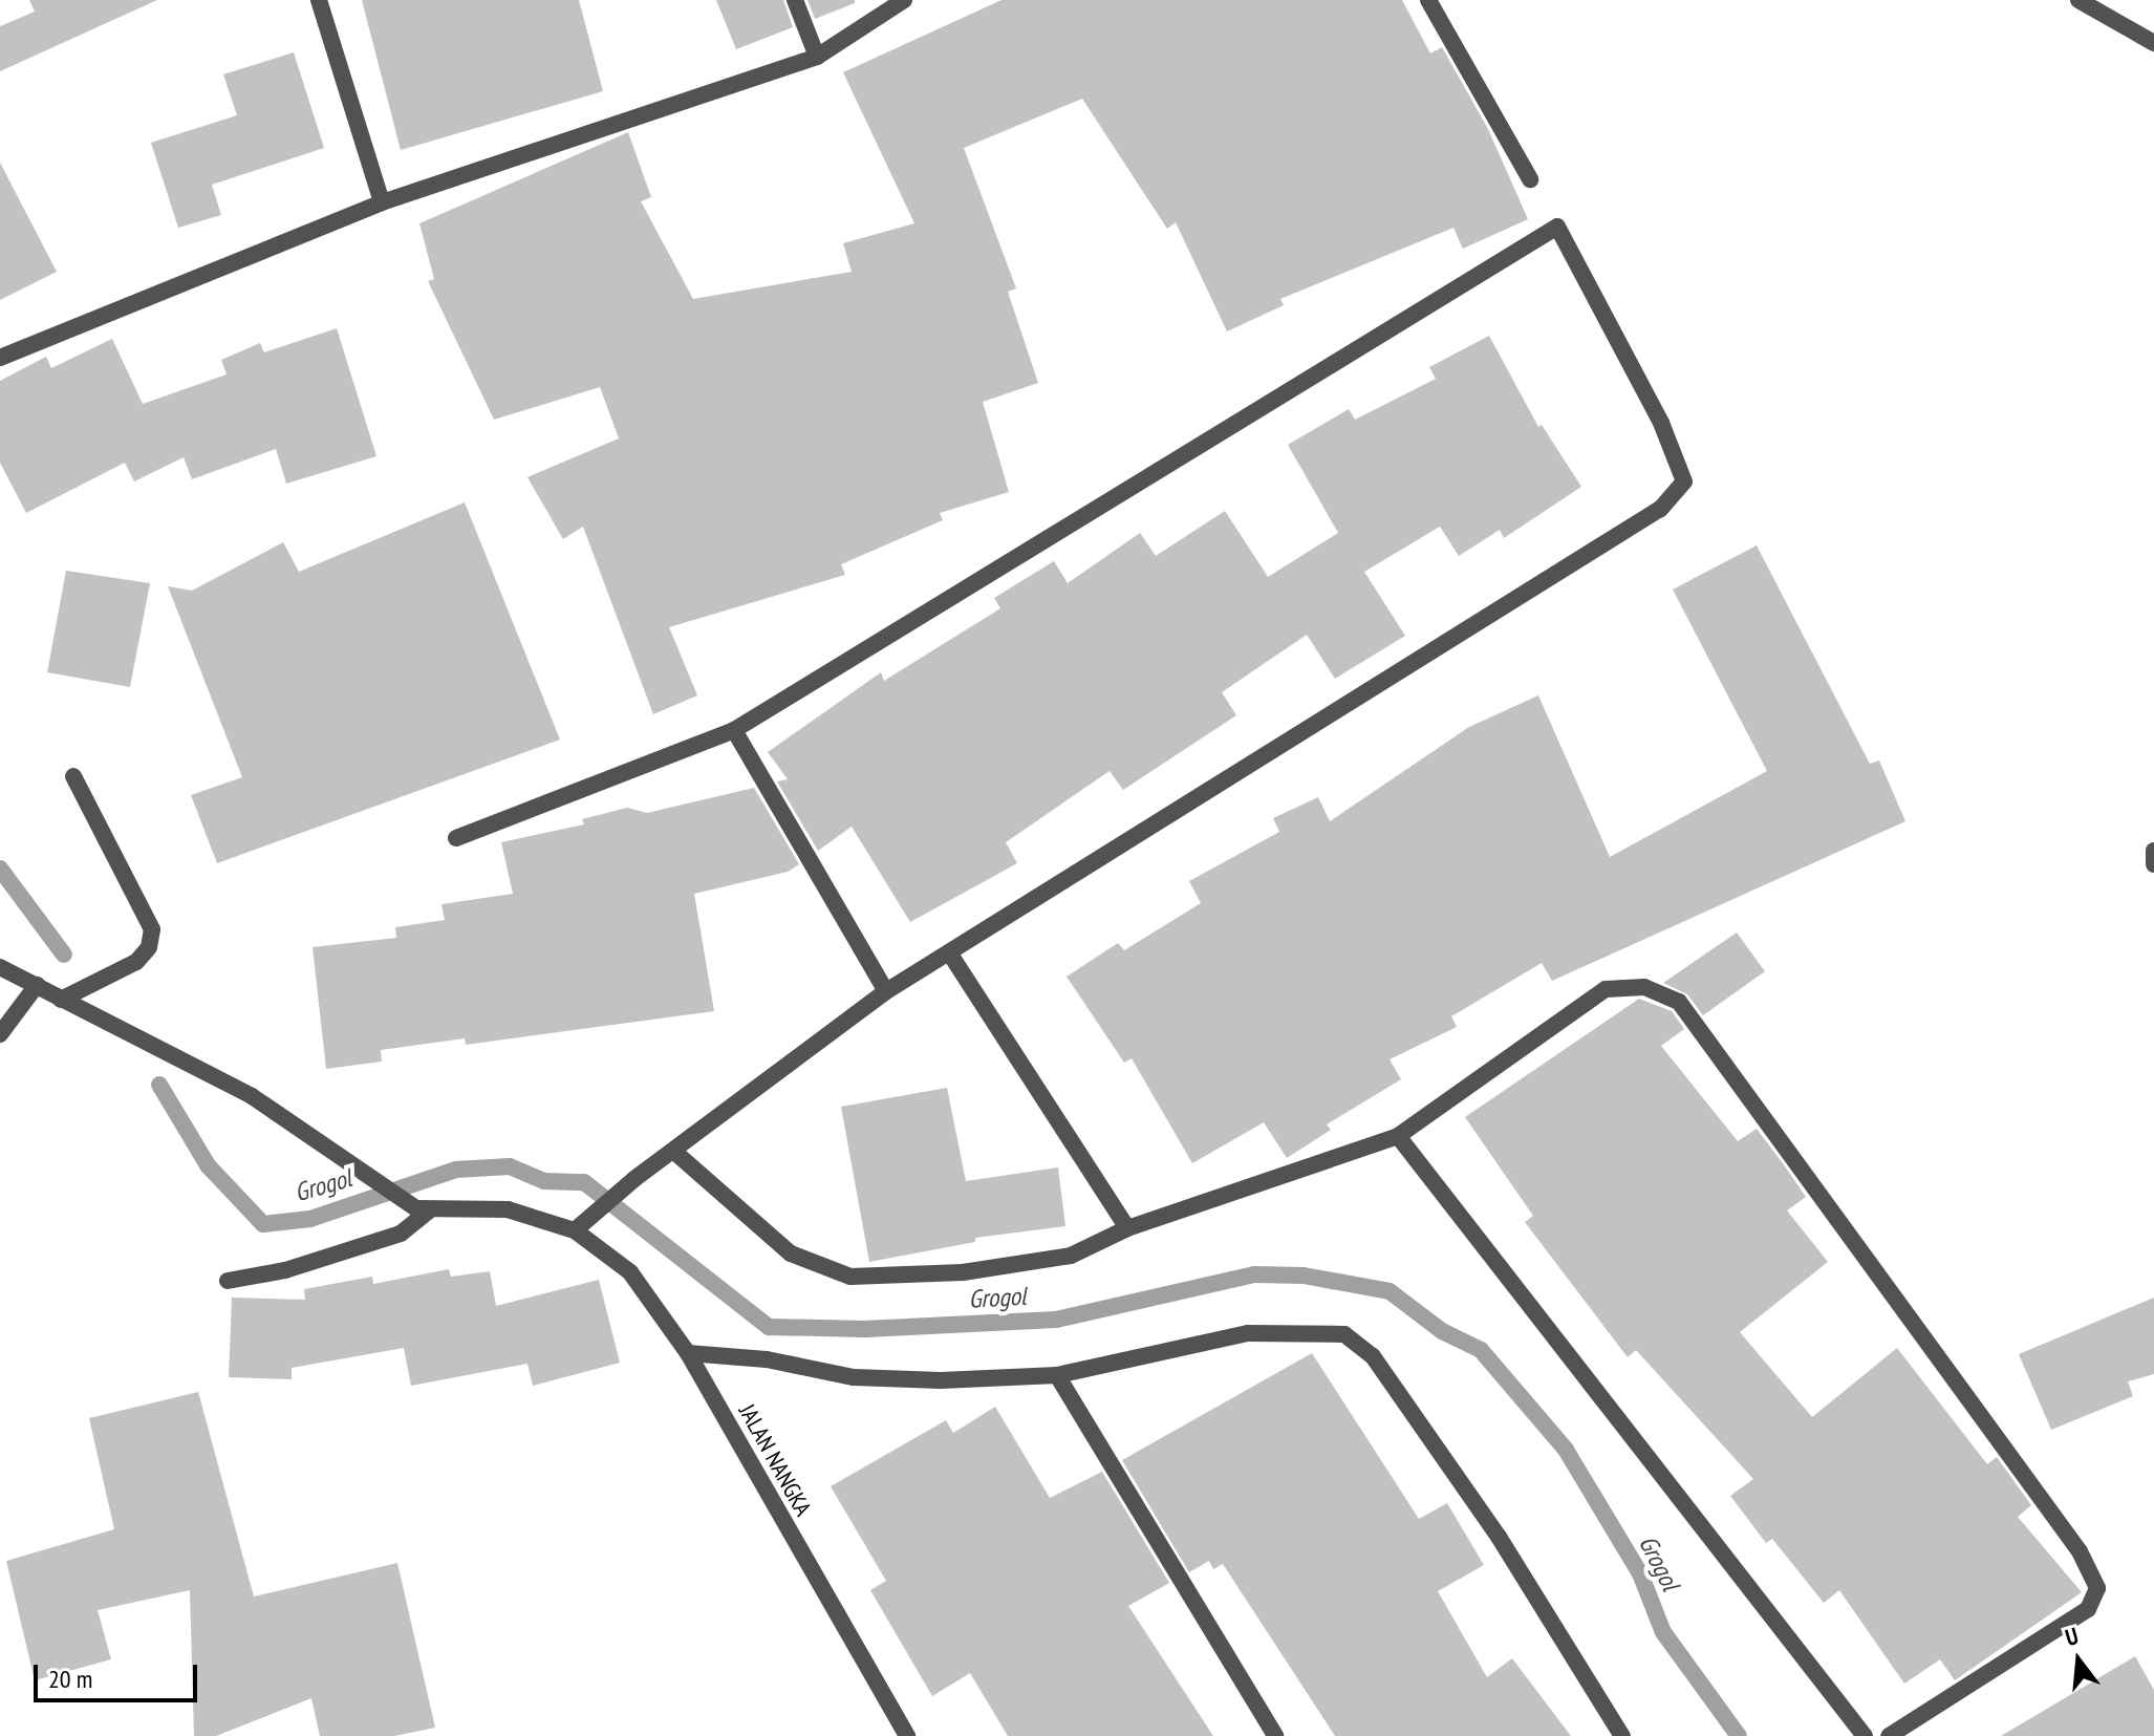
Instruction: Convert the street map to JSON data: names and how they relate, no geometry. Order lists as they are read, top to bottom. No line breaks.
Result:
{"streets":{"street":["JALAN NANGKA"]},"water":["Grogol"],"scale_bar":"20 m","north":"top"}
